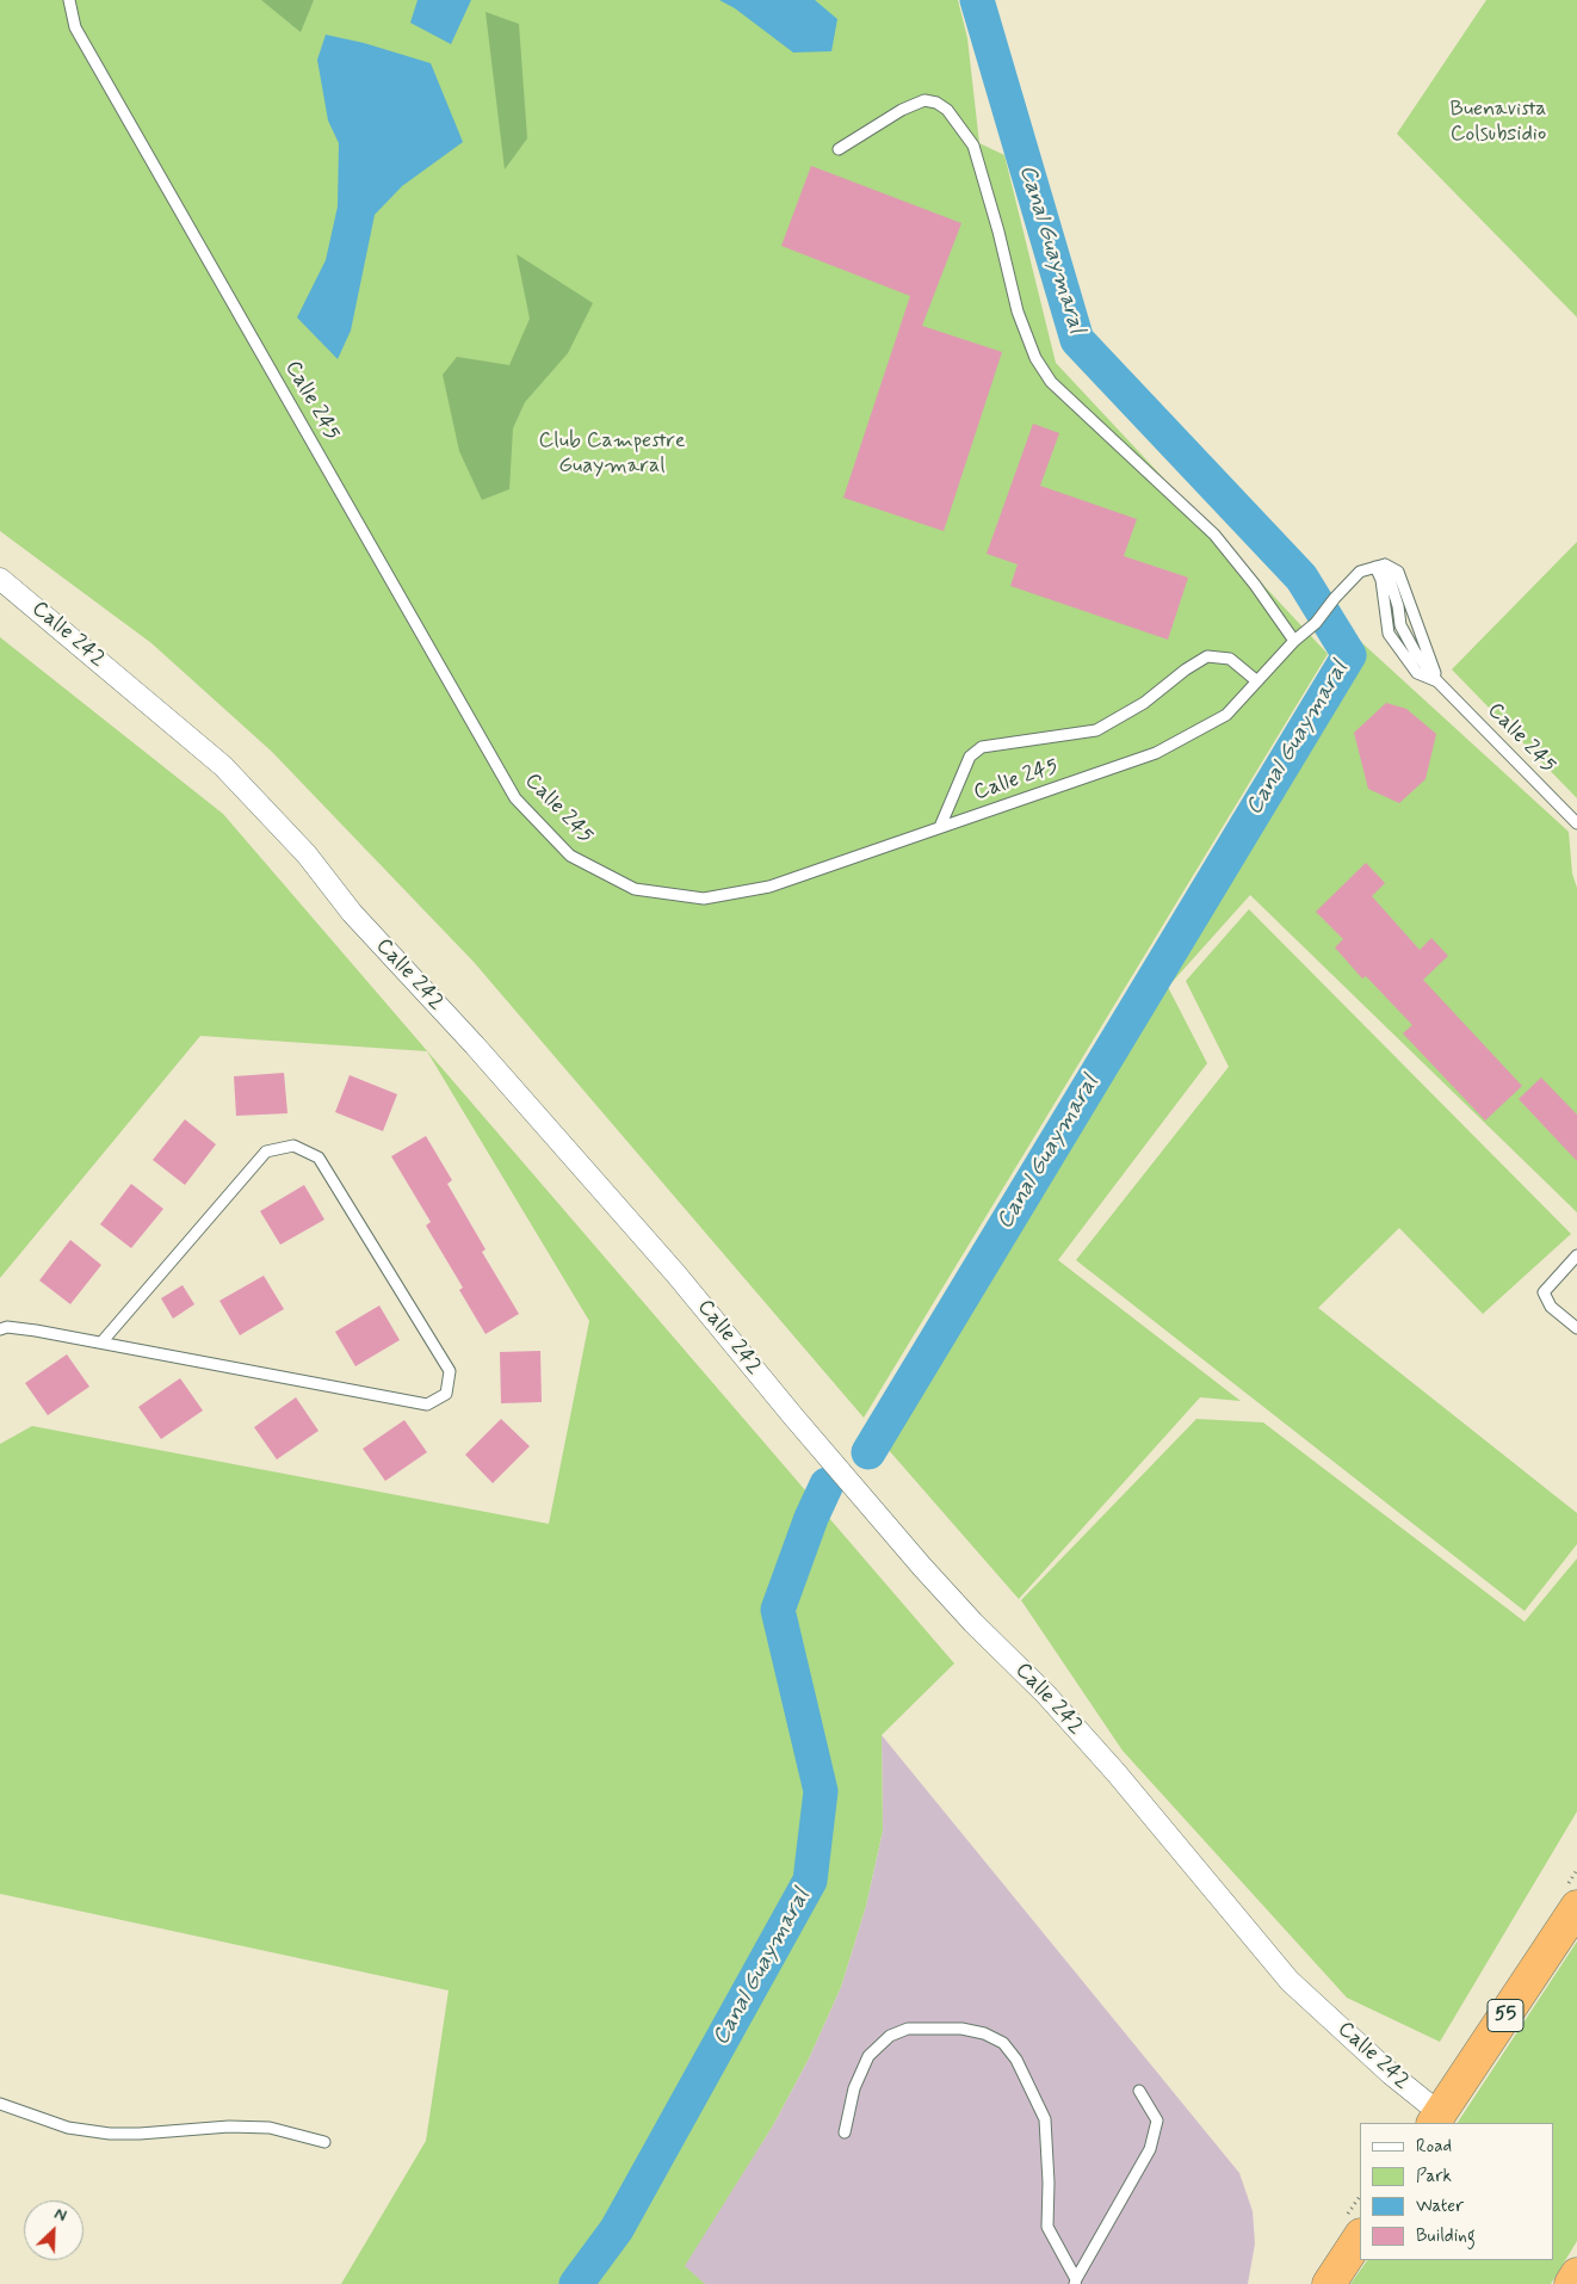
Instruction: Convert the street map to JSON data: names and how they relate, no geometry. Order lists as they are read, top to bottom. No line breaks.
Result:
{"streets":{"highway":["55"],"street":["Calle 242"],"lane":["Calle 245"]},"crossings":[["Calle 242","55"]],"water":["Canal Guaymaral"],"parks":["Buenavista Colsubsidio","Club Campestre Guaymaral"],"legend":["Road","Park","Water","Building"],"north":"top right"}
